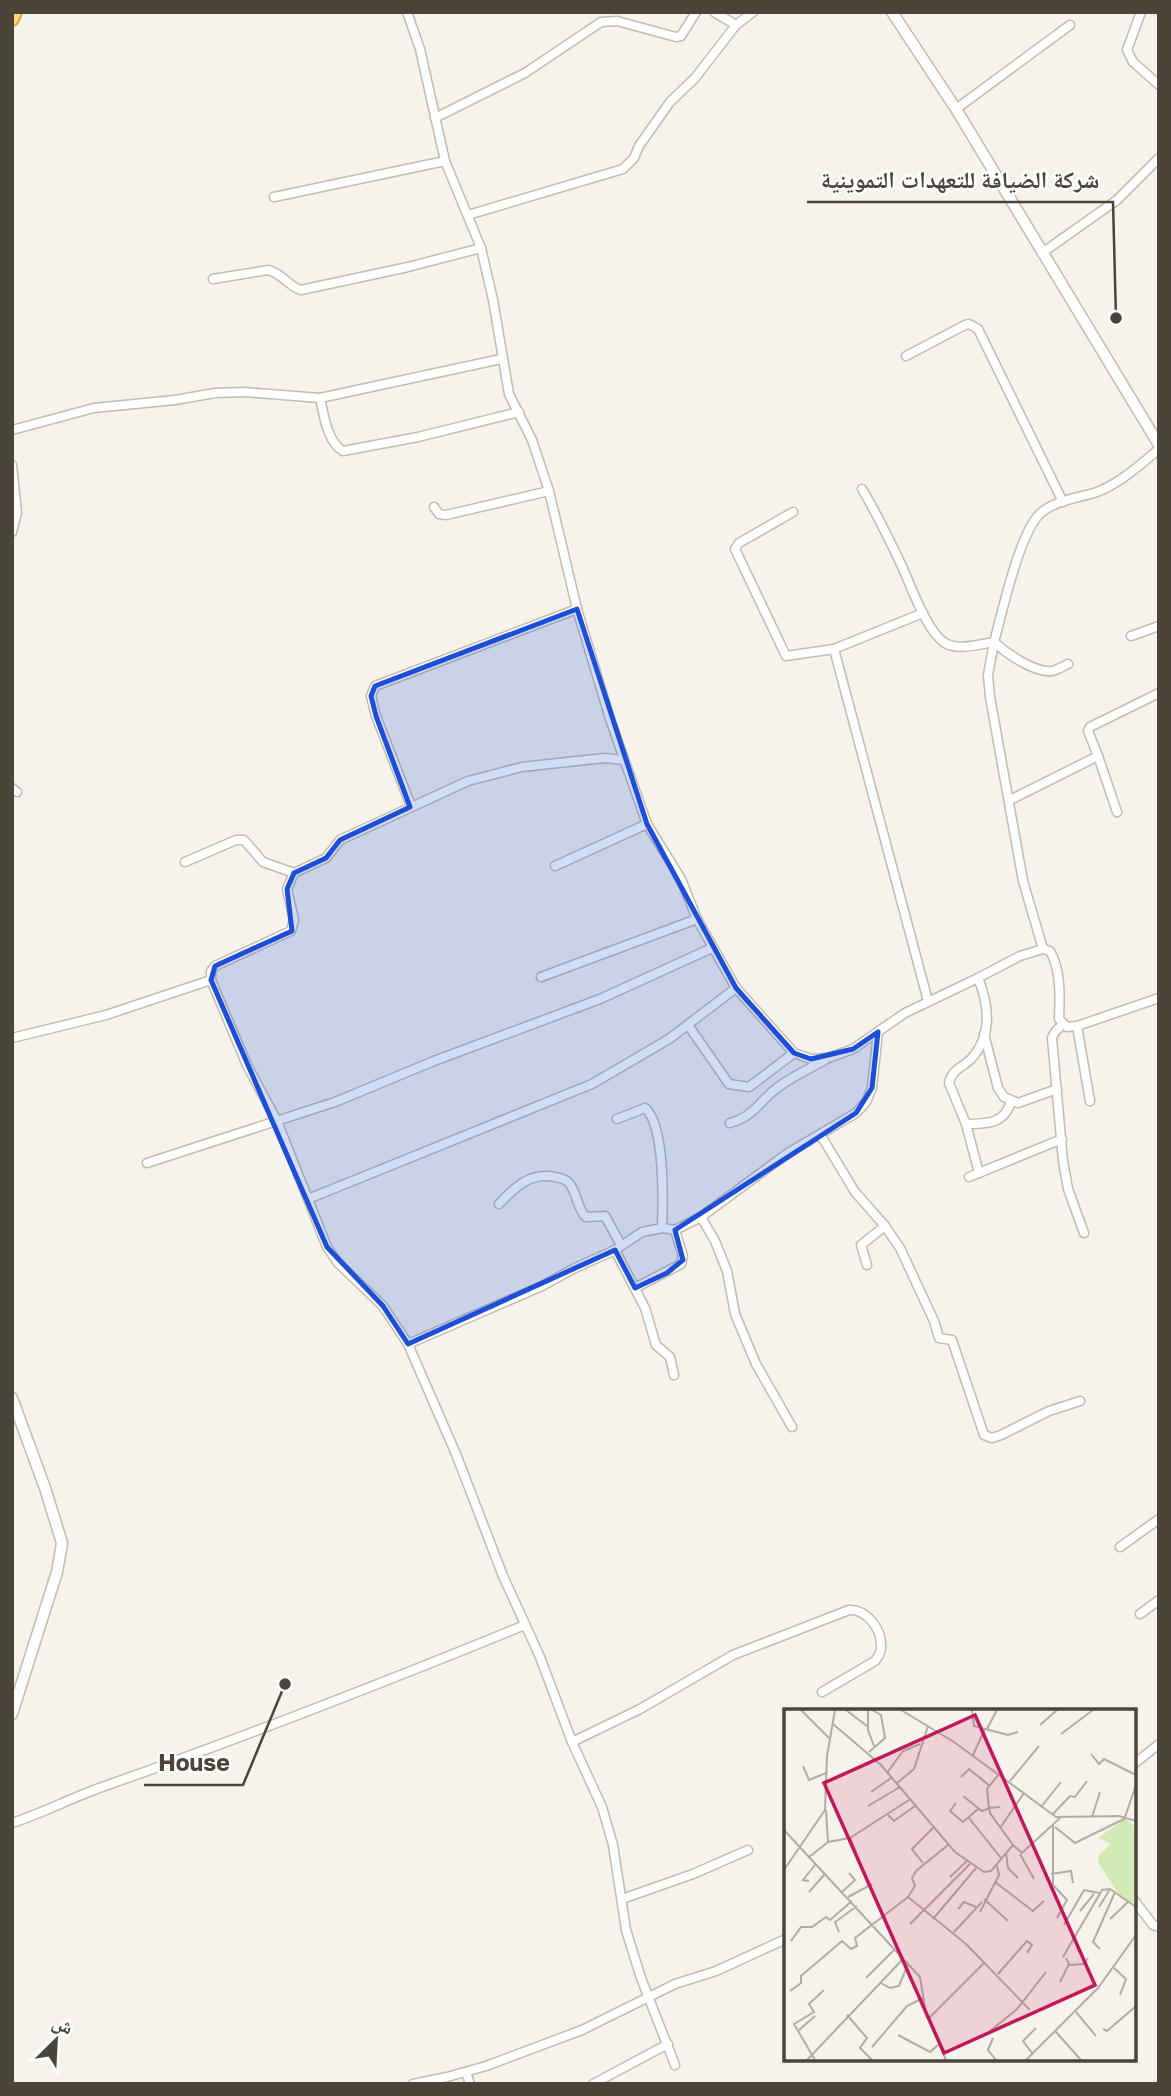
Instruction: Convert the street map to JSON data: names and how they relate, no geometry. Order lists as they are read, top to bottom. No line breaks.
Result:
{"places":["شركة الضيافة للتعهدات التموينية","House"],"north":"top right"}
